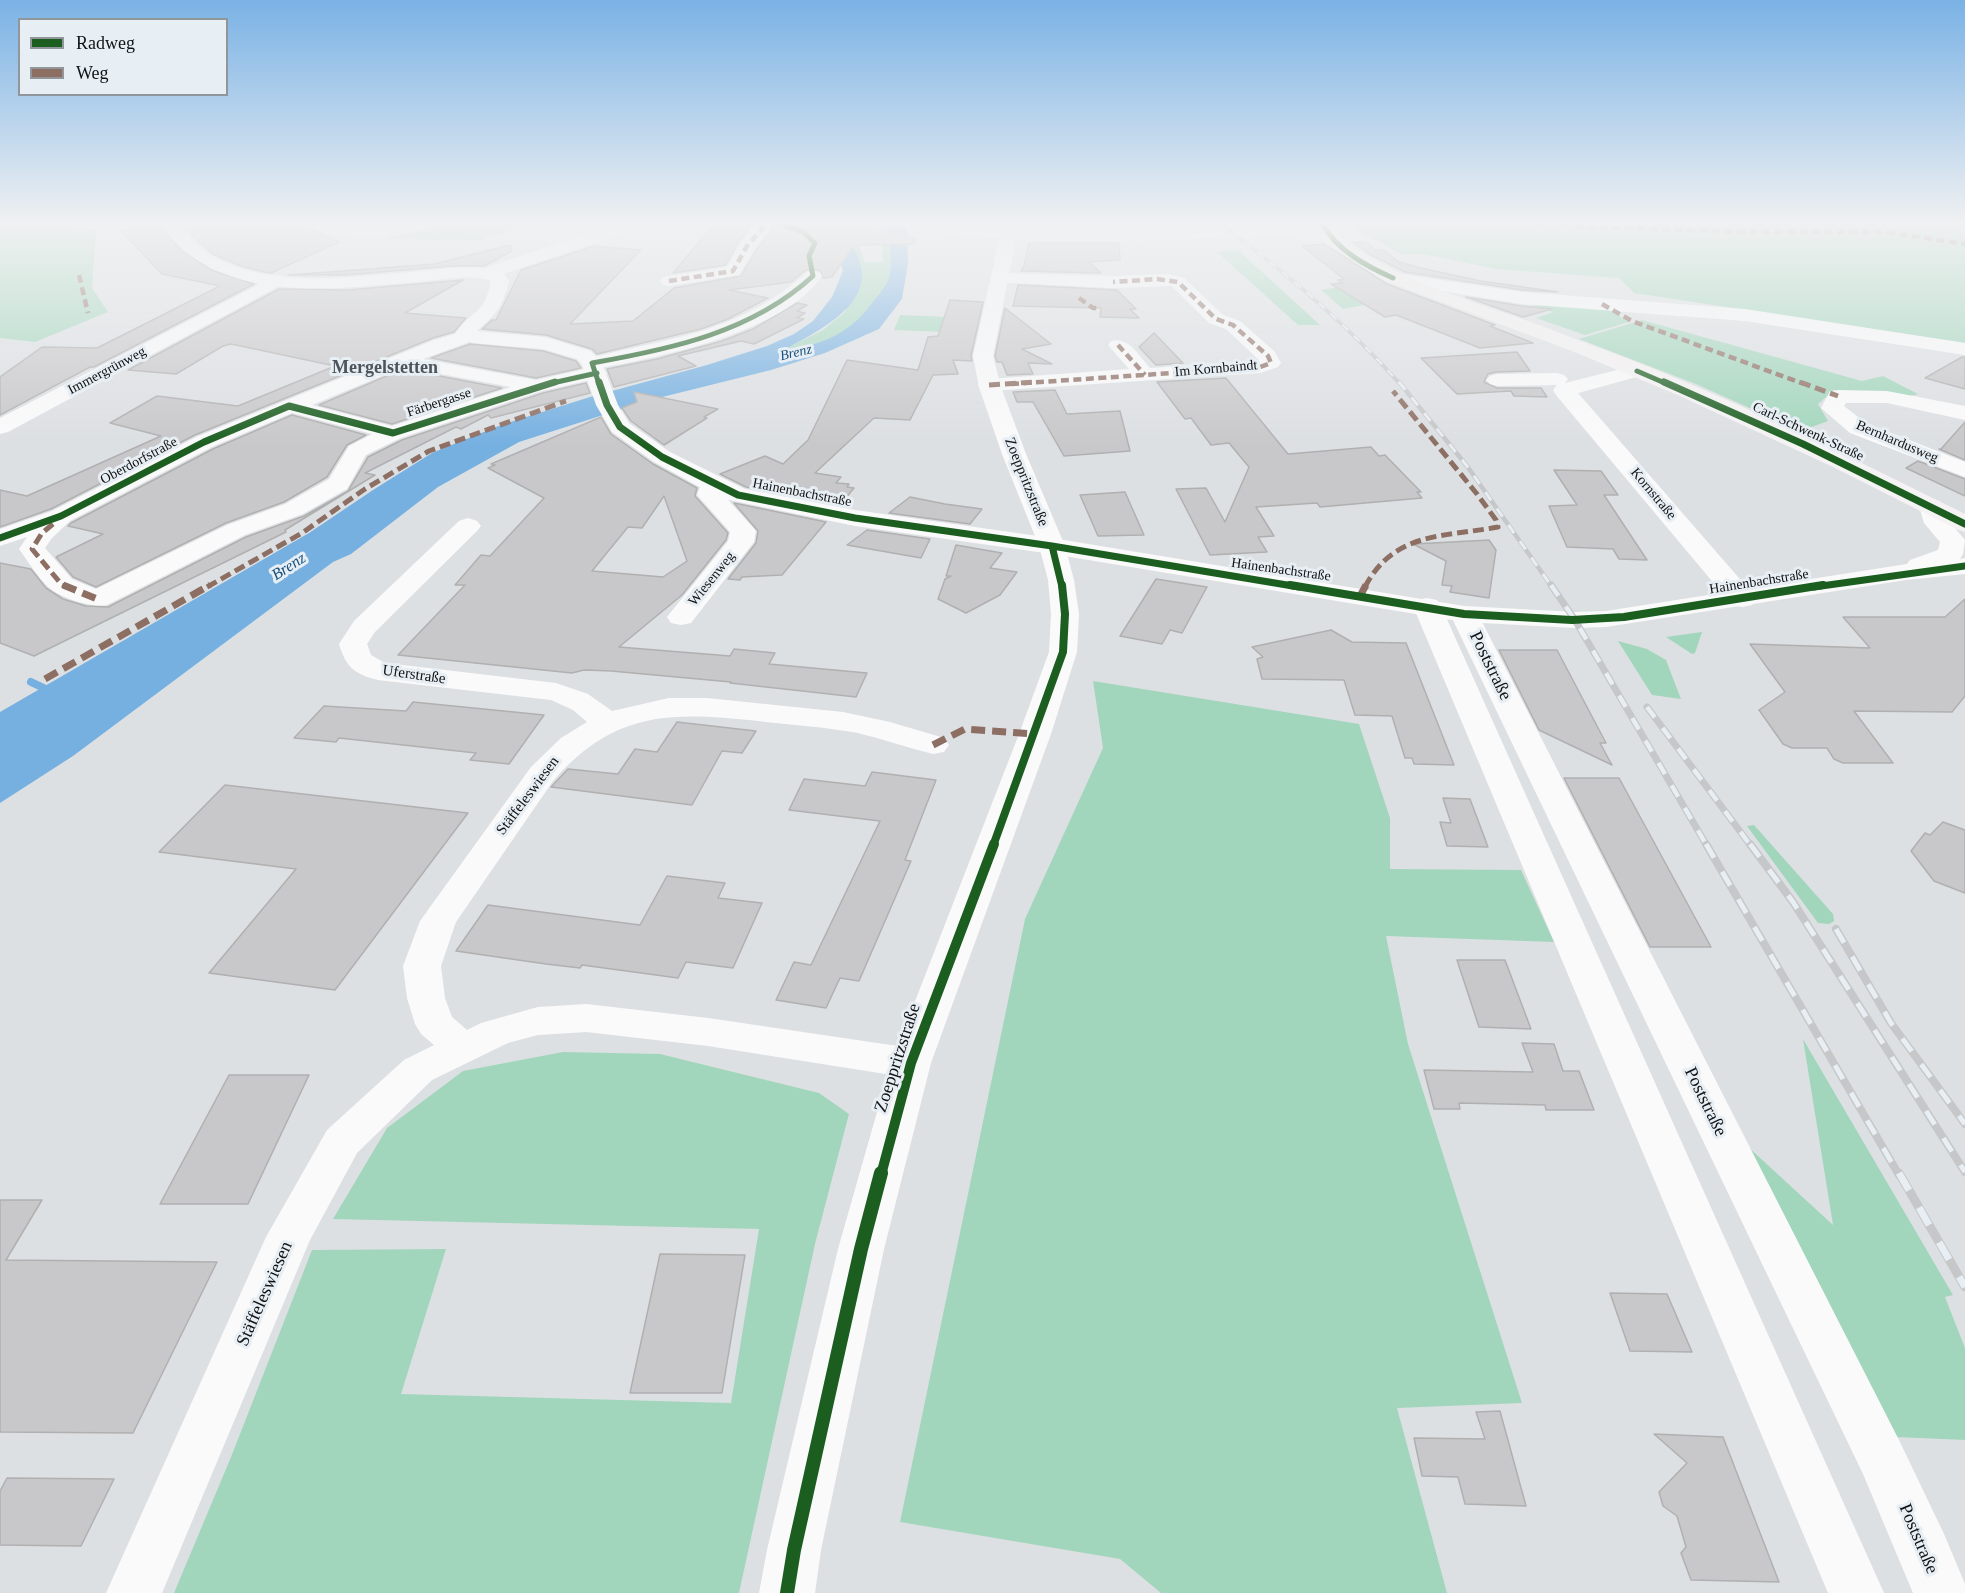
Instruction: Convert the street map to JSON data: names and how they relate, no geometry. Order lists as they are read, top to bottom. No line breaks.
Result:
{"streets":{"main road":["Carl-Schwenk-Straße"],"street":["Im Kornbaindt","Immergrünweg","Färbergasse","Bernhardusweg","Oberdorfstraße","Zoeppritzstraße","Hainenbachstraße","Kornstraße","Wiesenweg","Poststraße","Uferstraße","Stäffeleswiesen"]},"crossings":[["Im Kornbaindt","Zoeppritzstraße"],["Färbergasse","Oberdorfstraße"],["Färbergasse","Hainenbachstraße"],["Zoeppritzstraße","Hainenbachstraße"],["Zoeppritzstraße","Stäffeleswiesen"],["Hainenbachstraße","Kornstraße"],["Hainenbachstraße","Wiesenweg"],["Hainenbachstraße","Poststraße"],["Uferstraße","Stäffeleswiesen"]],"districts":["Mergelstetten"],"water":["Brenz"],"legend":["Radweg","Weg"]}
